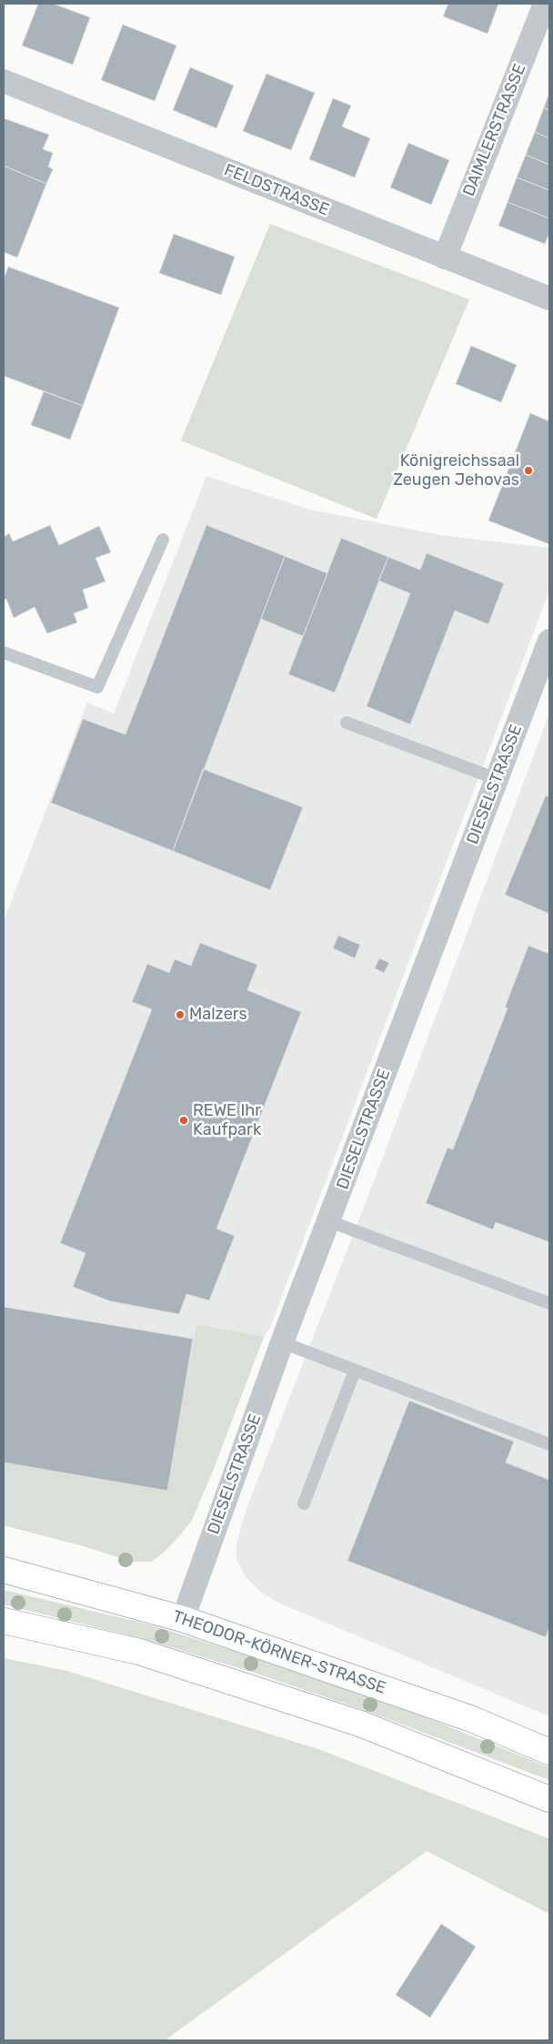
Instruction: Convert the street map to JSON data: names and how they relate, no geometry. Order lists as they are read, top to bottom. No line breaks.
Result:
{"streets":{"main road":["THEODOR-KÖRNER-STRASSE"],"street":["DAIMLERSTRASSE","FELDSTRASSE","DIESELSTRASSE"]},"crossings":[["DAIMLERSTRASSE","FELDSTRASSE"],["DIESELSTRASSE","THEODOR-KÖRNER-STRASSE"]],"places":["Königreichssaal Zeugen Jehovas","Malzers","REWE Ihr Kaufpark"]}
